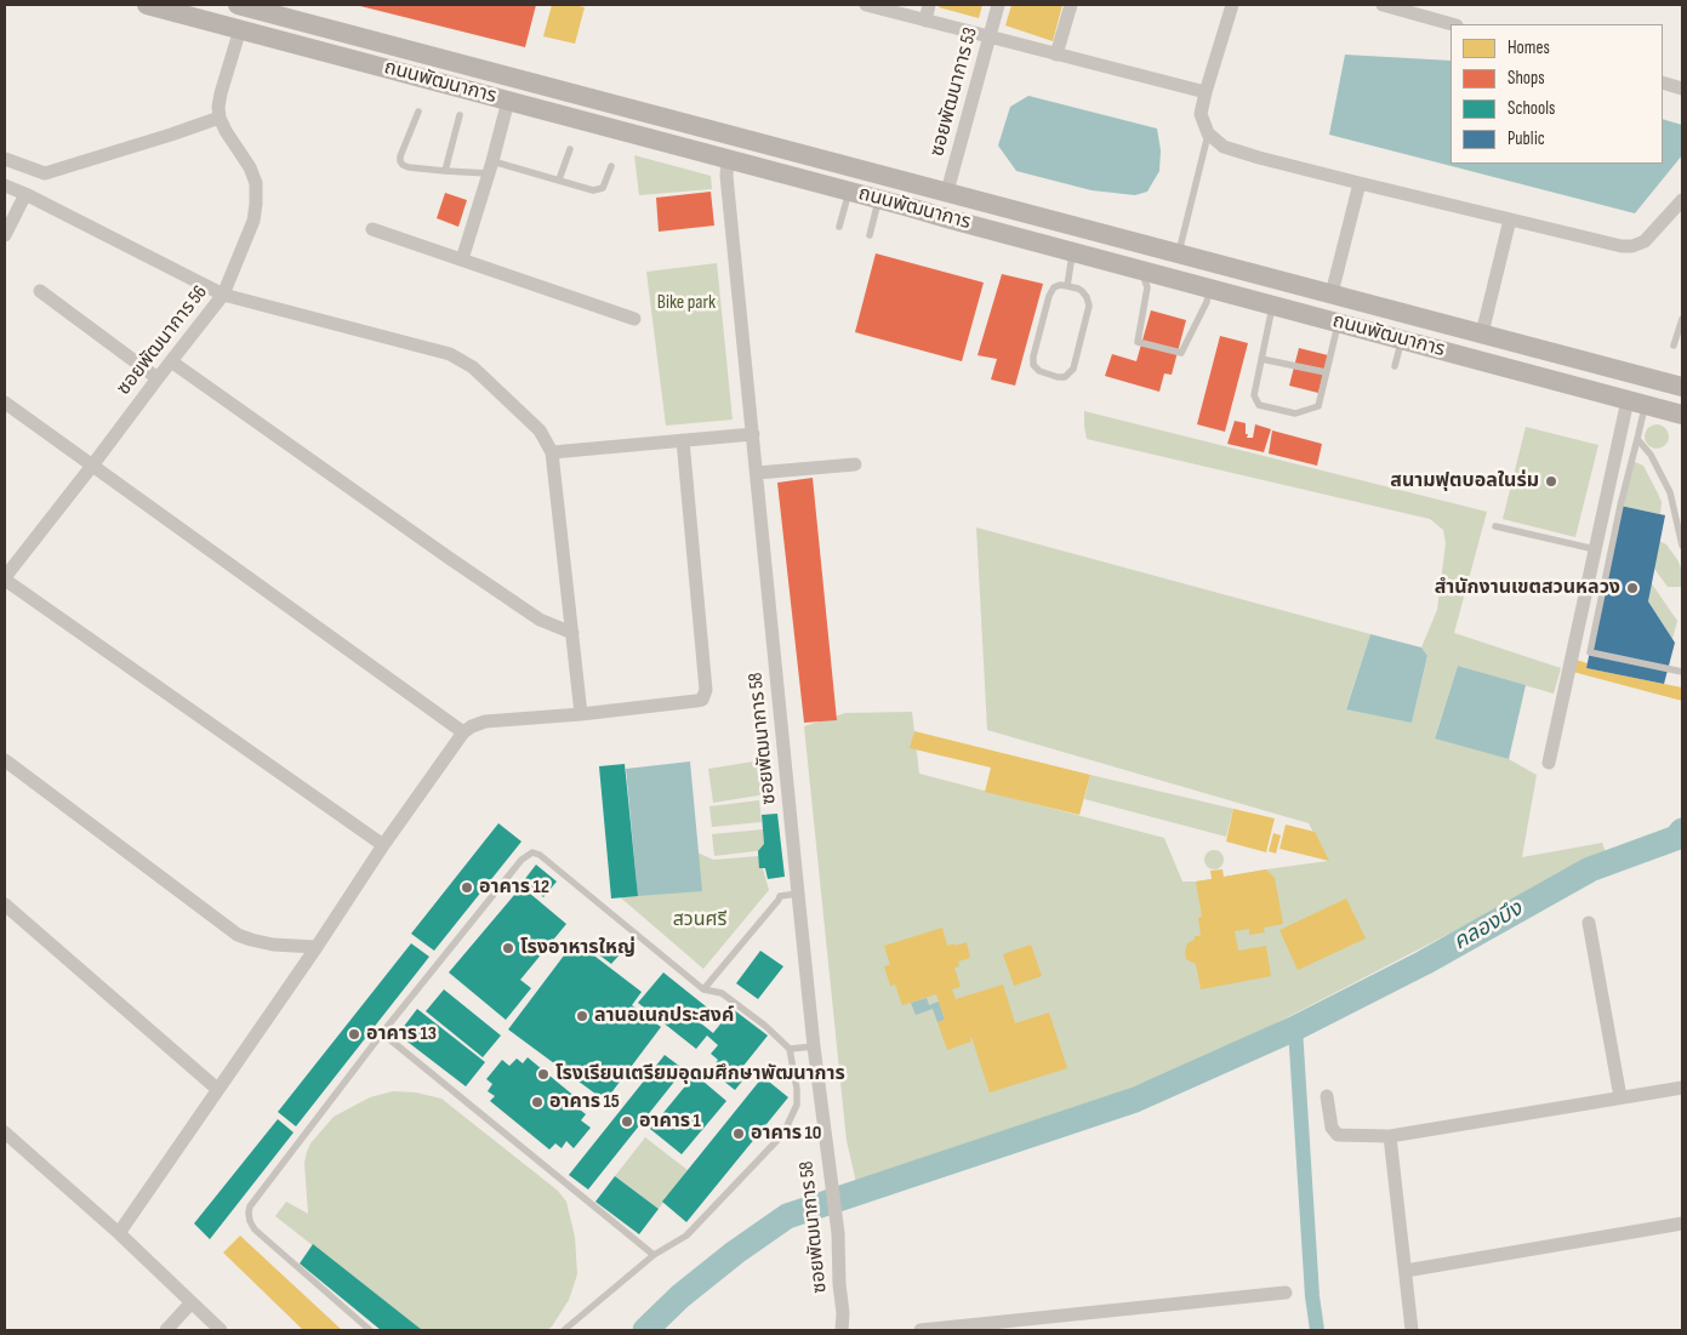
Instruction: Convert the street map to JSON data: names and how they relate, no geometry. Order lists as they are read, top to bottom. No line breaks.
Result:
{"streets":{"main road":["ถนนพัฒนาการ"],"street":["ซอยพัฒนาการ 53","ซอยพัฒนาการ 56","ซอยพัฒนาการ 58"]},"crossings":[["ถนนพัฒนาการ","ซอยพัฒนาการ 53"],["ถนนพัฒนาการ","ซอยพัฒนาการ 58"]],"water":["คลองบึง"],"parks":["Bike park","สวนศรี"],"places":["สนามฟุตบอลในร่ม","สำนักงานเขตสวนหลวง","อาคาร 12","โรงอาหารใหญ่","ลานอเนกประสงค์","อาคาร 13","โรงเรียนเตรียมอุดมศึกษาพัฒนาการ","อาคาร 15","อาคาร 1","อาคาร 10"],"legend":["Homes","Shops","Schools","Public"]}
